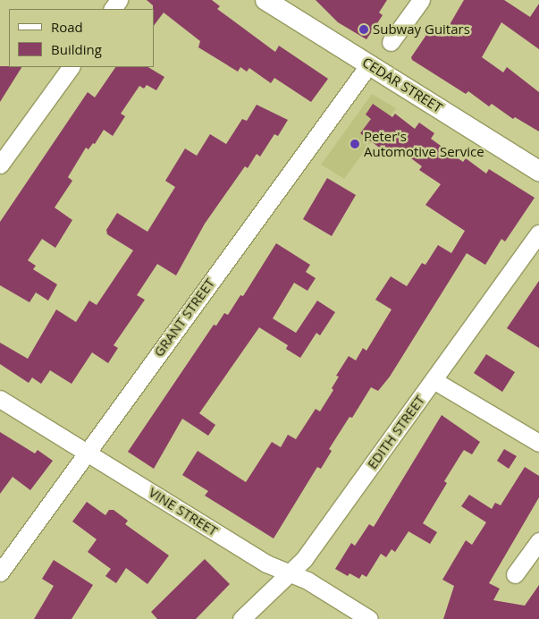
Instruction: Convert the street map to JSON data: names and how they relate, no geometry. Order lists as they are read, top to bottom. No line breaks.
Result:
{"streets":{"street":["CEDAR STREET","GRANT STREET","EDITH STREET","VINE STREET"]},"crossings":[["CEDAR STREET","GRANT STREET"],["GRANT STREET","VINE STREET"],["EDITH STREET","VINE STREET"]],"places":["Subway Guitars","Peter's Automotive Service"],"legend":["Road","Building"]}
